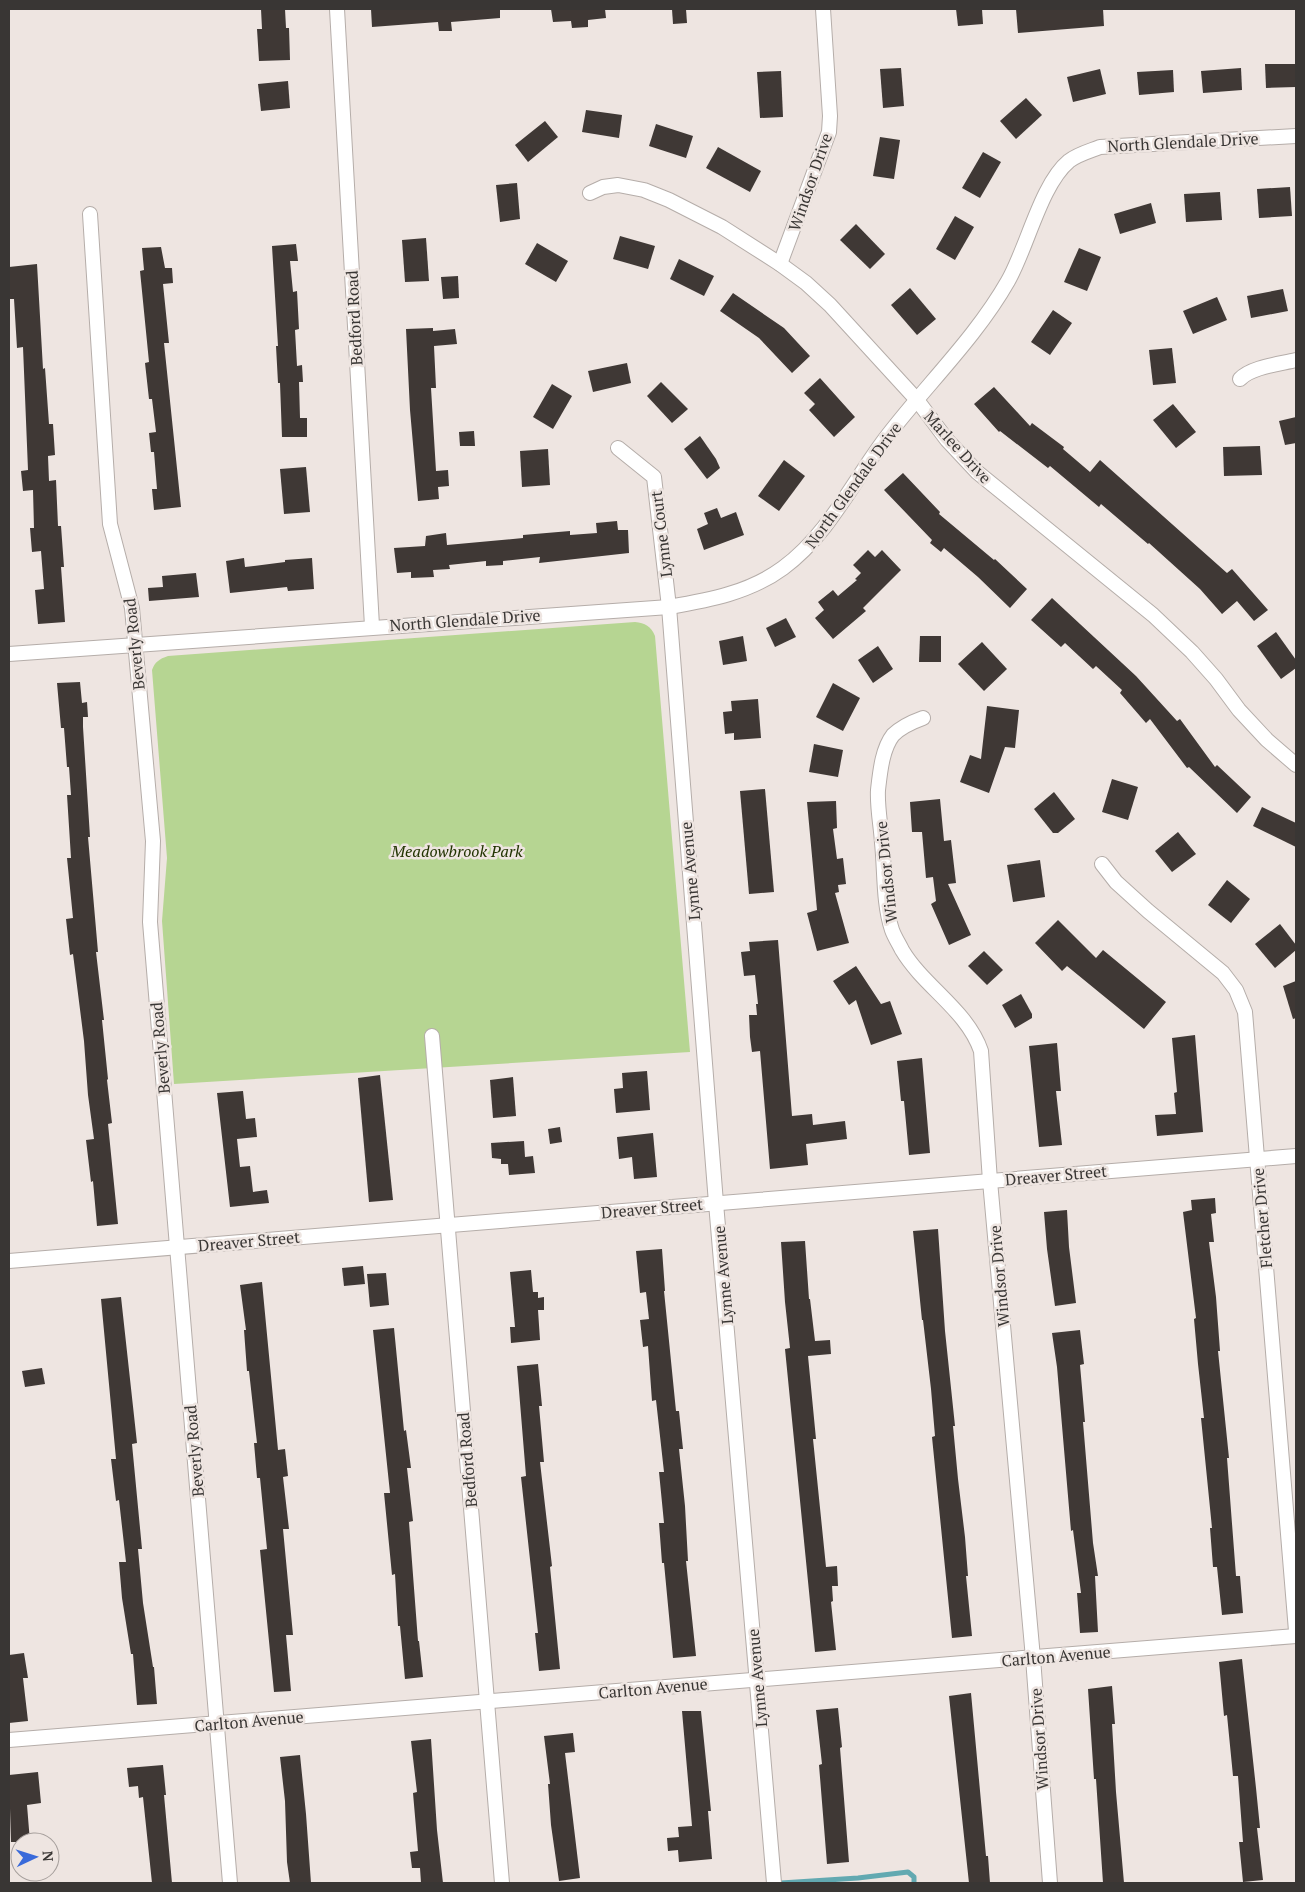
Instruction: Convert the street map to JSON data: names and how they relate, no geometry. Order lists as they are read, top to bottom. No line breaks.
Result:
{"streets":{"street":["North Glendale Drive","Windsor Drive","Bedford Road","Marlee Drive","Lynne Court","Beverly Road","Lynne Avenue","Dreaver Street","Fletcher Drive","Carlton Avenue"]},"crossings":[["North Glendale Drive","Bedford Road"],["North Glendale Drive","Marlee Drive"],["North Glendale Drive","Lynne Court"],["North Glendale Drive","Beverly Road"],["North Glendale Drive","Lynne Avenue"],["Windsor Drive","Marlee Drive"],["Windsor Drive","Dreaver Street"],["Windsor Drive","Carlton Avenue"],["Bedford Road","Dreaver Street"],["Bedford Road","Carlton Avenue"],["Lynne Court","Lynne Avenue"],["Beverly Road","Dreaver Street"],["Beverly Road","Carlton Avenue"],["Lynne Avenue","Dreaver Street"],["Lynne Avenue","Carlton Avenue"],["Dreaver Street","Fletcher Drive"]],"parks":["Meadowbrook Park"],"north":"right"}
